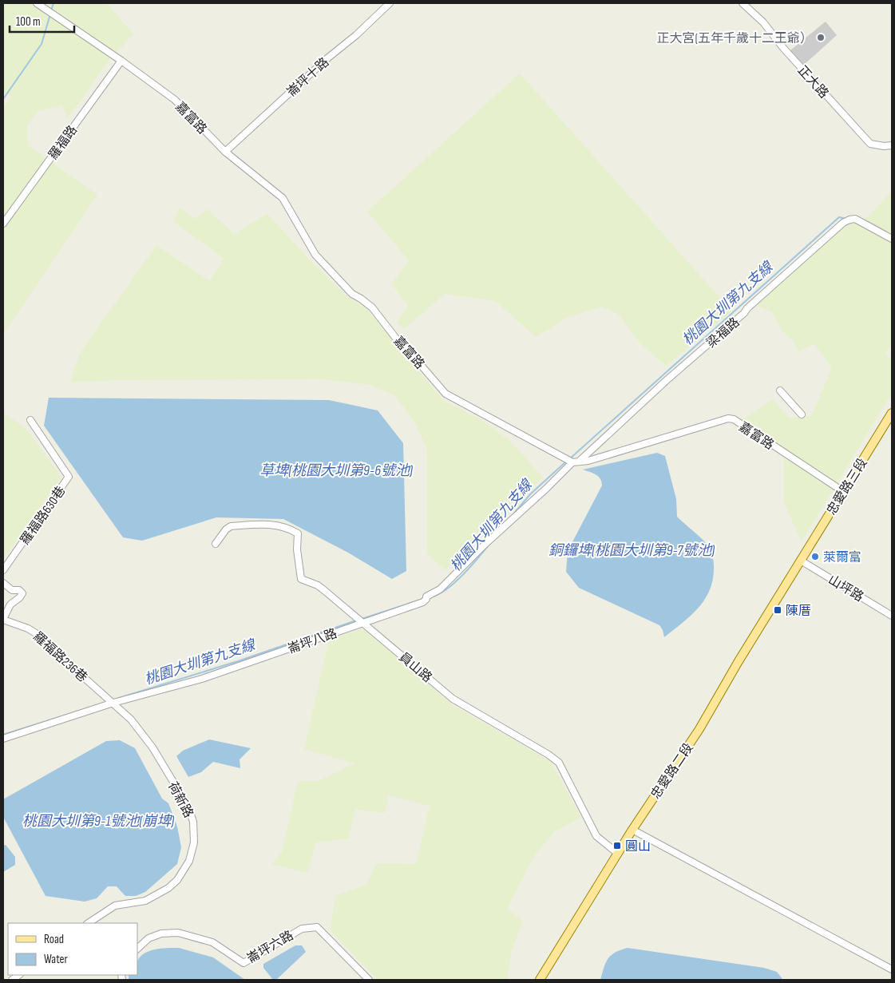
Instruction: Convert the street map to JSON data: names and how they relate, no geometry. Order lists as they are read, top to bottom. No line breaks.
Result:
{"streets":{"main road":["忠愛路三段","忠愛路二段"],"street":["崙坪十路","正大路","嘉富路","羅福路","梁福路","羅福路630巷","山坪路","崙坪八路","羅福路236巷","員山路","荷新路","崙坪六路"]},"crossings":[["崙坪十路","嘉富路"],["嘉富路","羅福路"],["嘉富路","梁福路"],["嘉富路","忠愛路三段"],["嘉富路","崙坪八路"],["梁福路","崙坪八路"],["忠愛路三段","山坪路"],["忠愛路三段","忠愛路二段"],["山坪路","忠愛路二段"],["崙坪八路","羅福路236巷"],["崙坪八路","員山路"],["崙坪八路","荷新路"],["羅福路236巷","荷新路"],["員山路","忠愛路二段"]],"water":["桃園大圳第九支線","草埤(桃園大圳第9-6號池)","銅鑼埤(桃園大圳第9-7號池)","桃園大圳第9-1號池(崩埤)"],"places":{"other":["正大宮(五年千歲十二王爺）","萊爾富"],"transit":["陳厝","圓山"]},"legend":["Road","Water"],"scale_bar":"100 m"}
